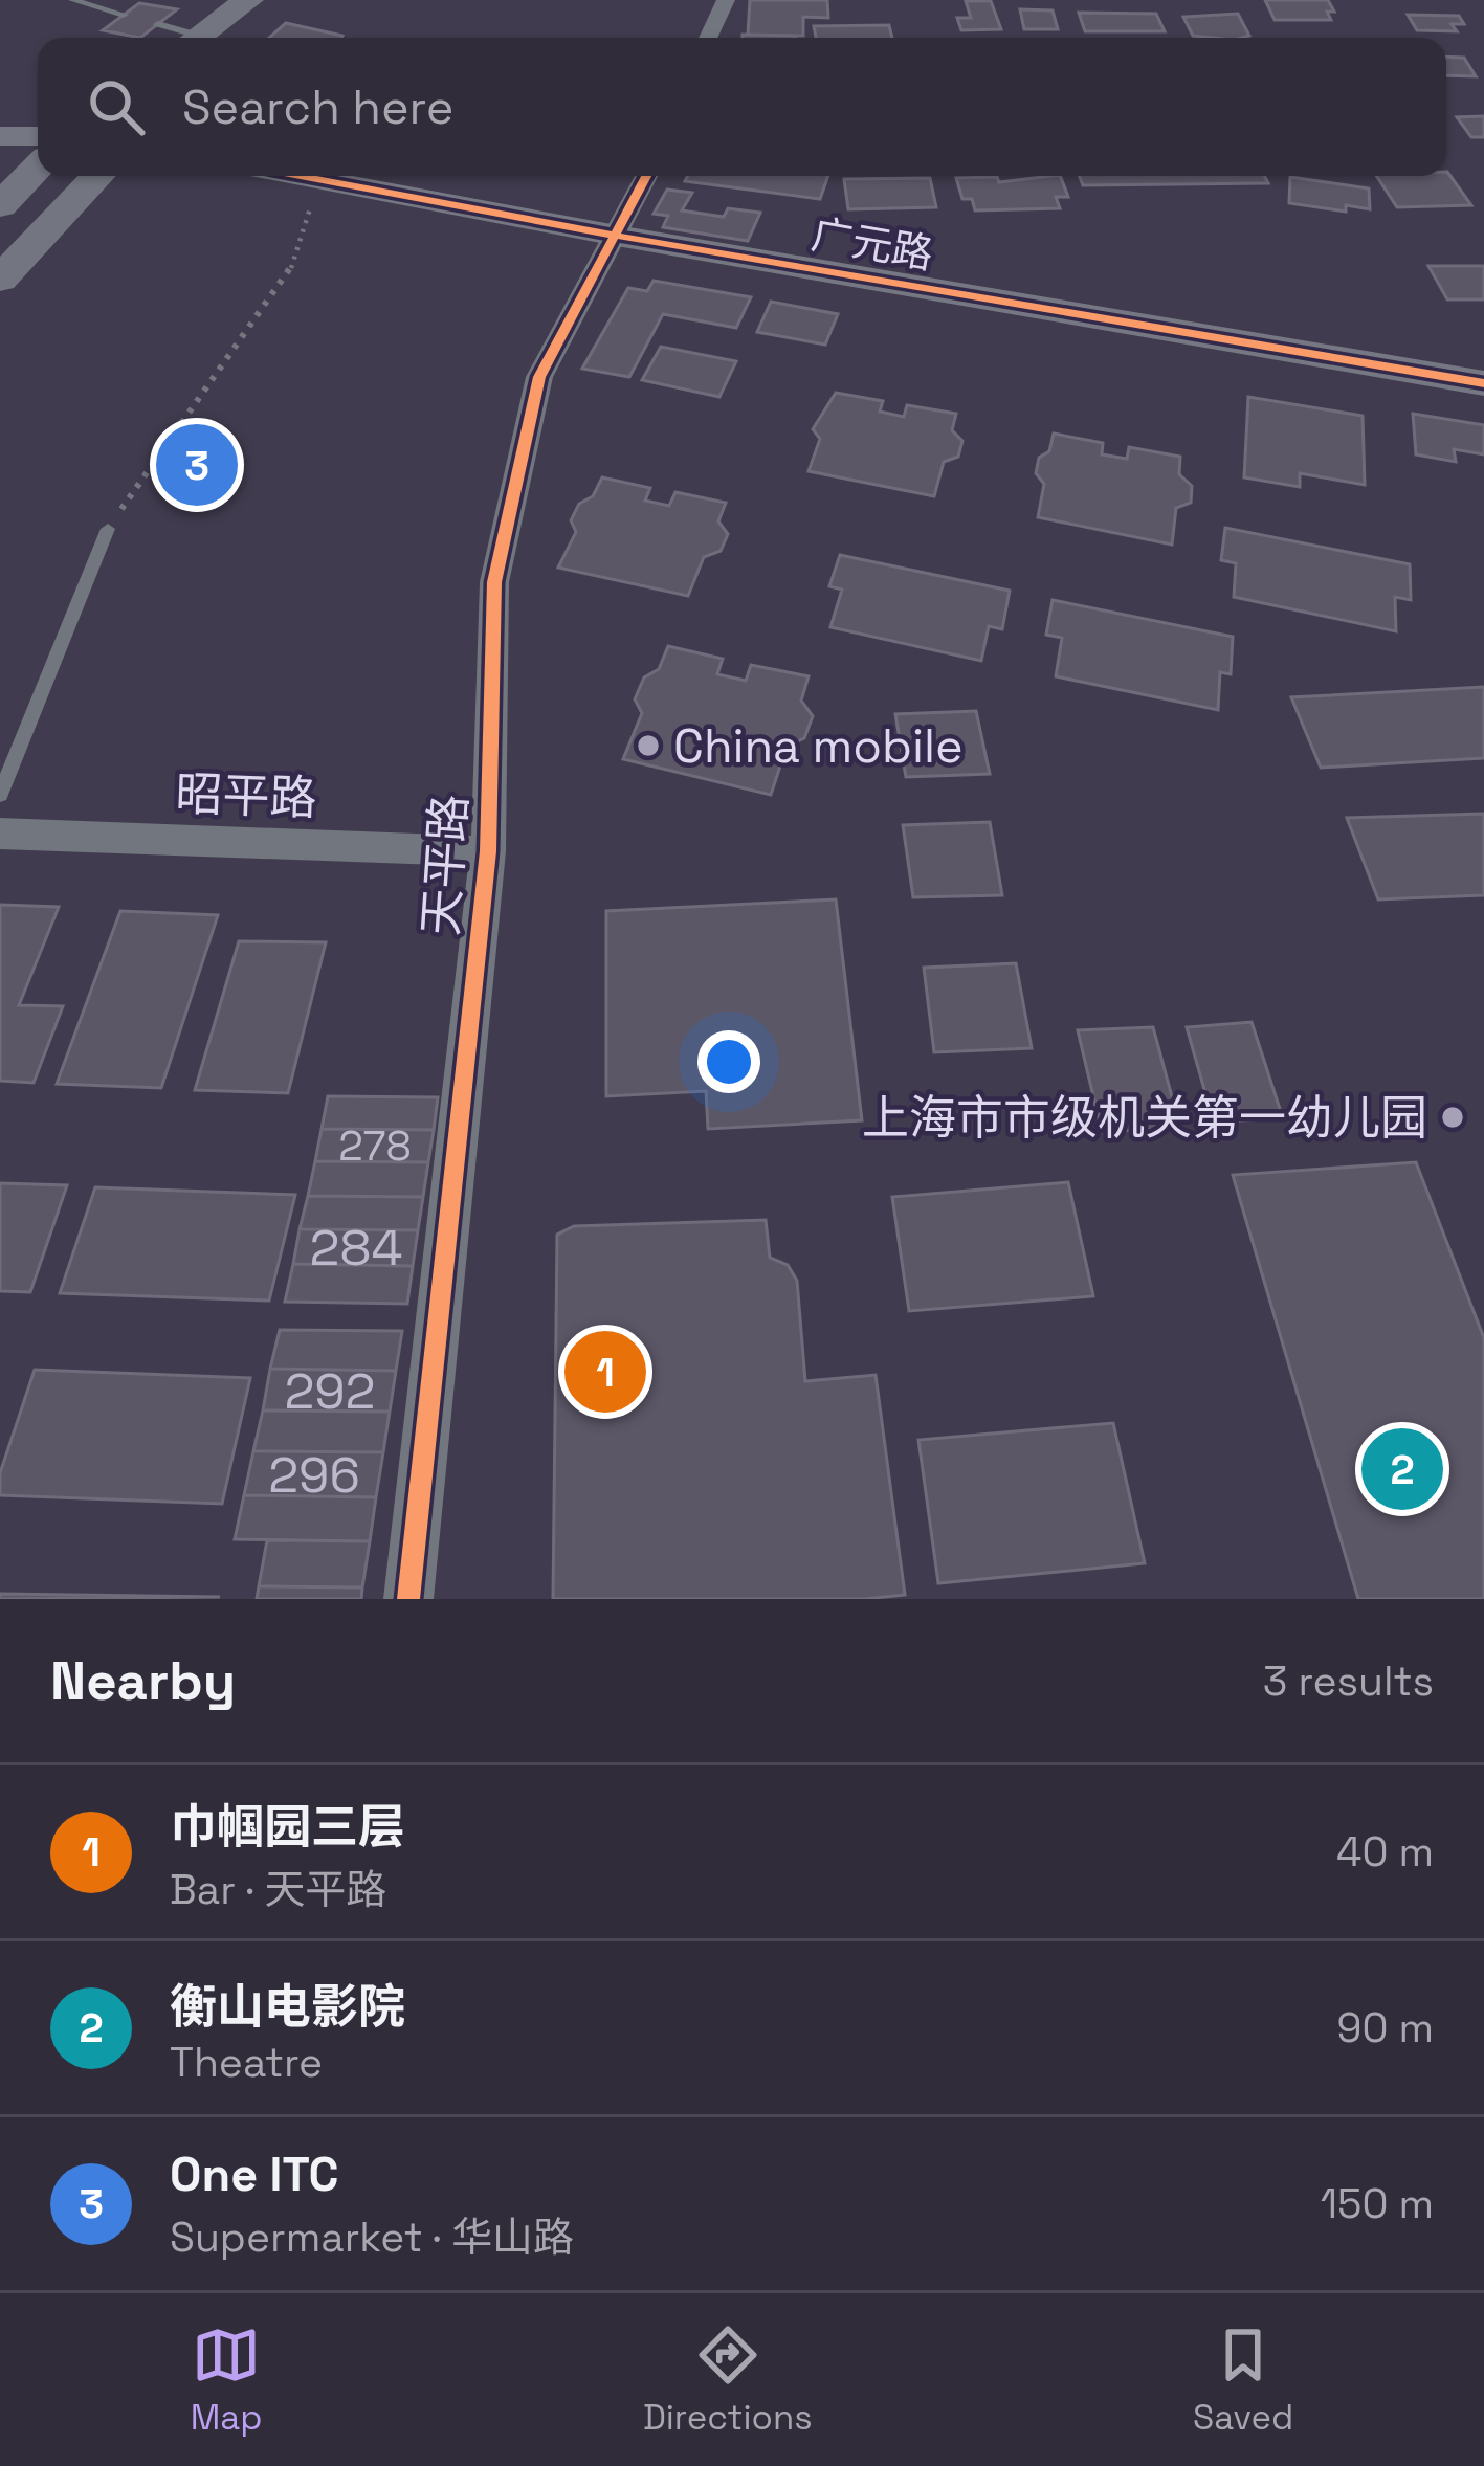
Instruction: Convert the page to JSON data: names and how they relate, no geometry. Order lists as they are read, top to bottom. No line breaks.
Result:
{"streets":{"street":["广元路","昭平路","天平路"]},"crossings":[["广元路","天平路"],["昭平路","天平路"]],"places":["China mobile","上海市市级机关第一幼儿园"],"house_numbers":["278","284","292","296"],"page":{"search":"Search here","pins":["3","1","2"],"heading":["Nearby","3 results"],"list":[{"mark":"1","name":"巾帼园三层","note":"Bar · 天平路","value":"40 m"},{"mark":"2","name":"衡山电影院","note":"Theatre","value":"90 m"},{"mark":"3","name":"One ITC","note":"Supermarket · 华山路","value":"150 m"}],"nav":["Map","Directions","Saved"]}}
